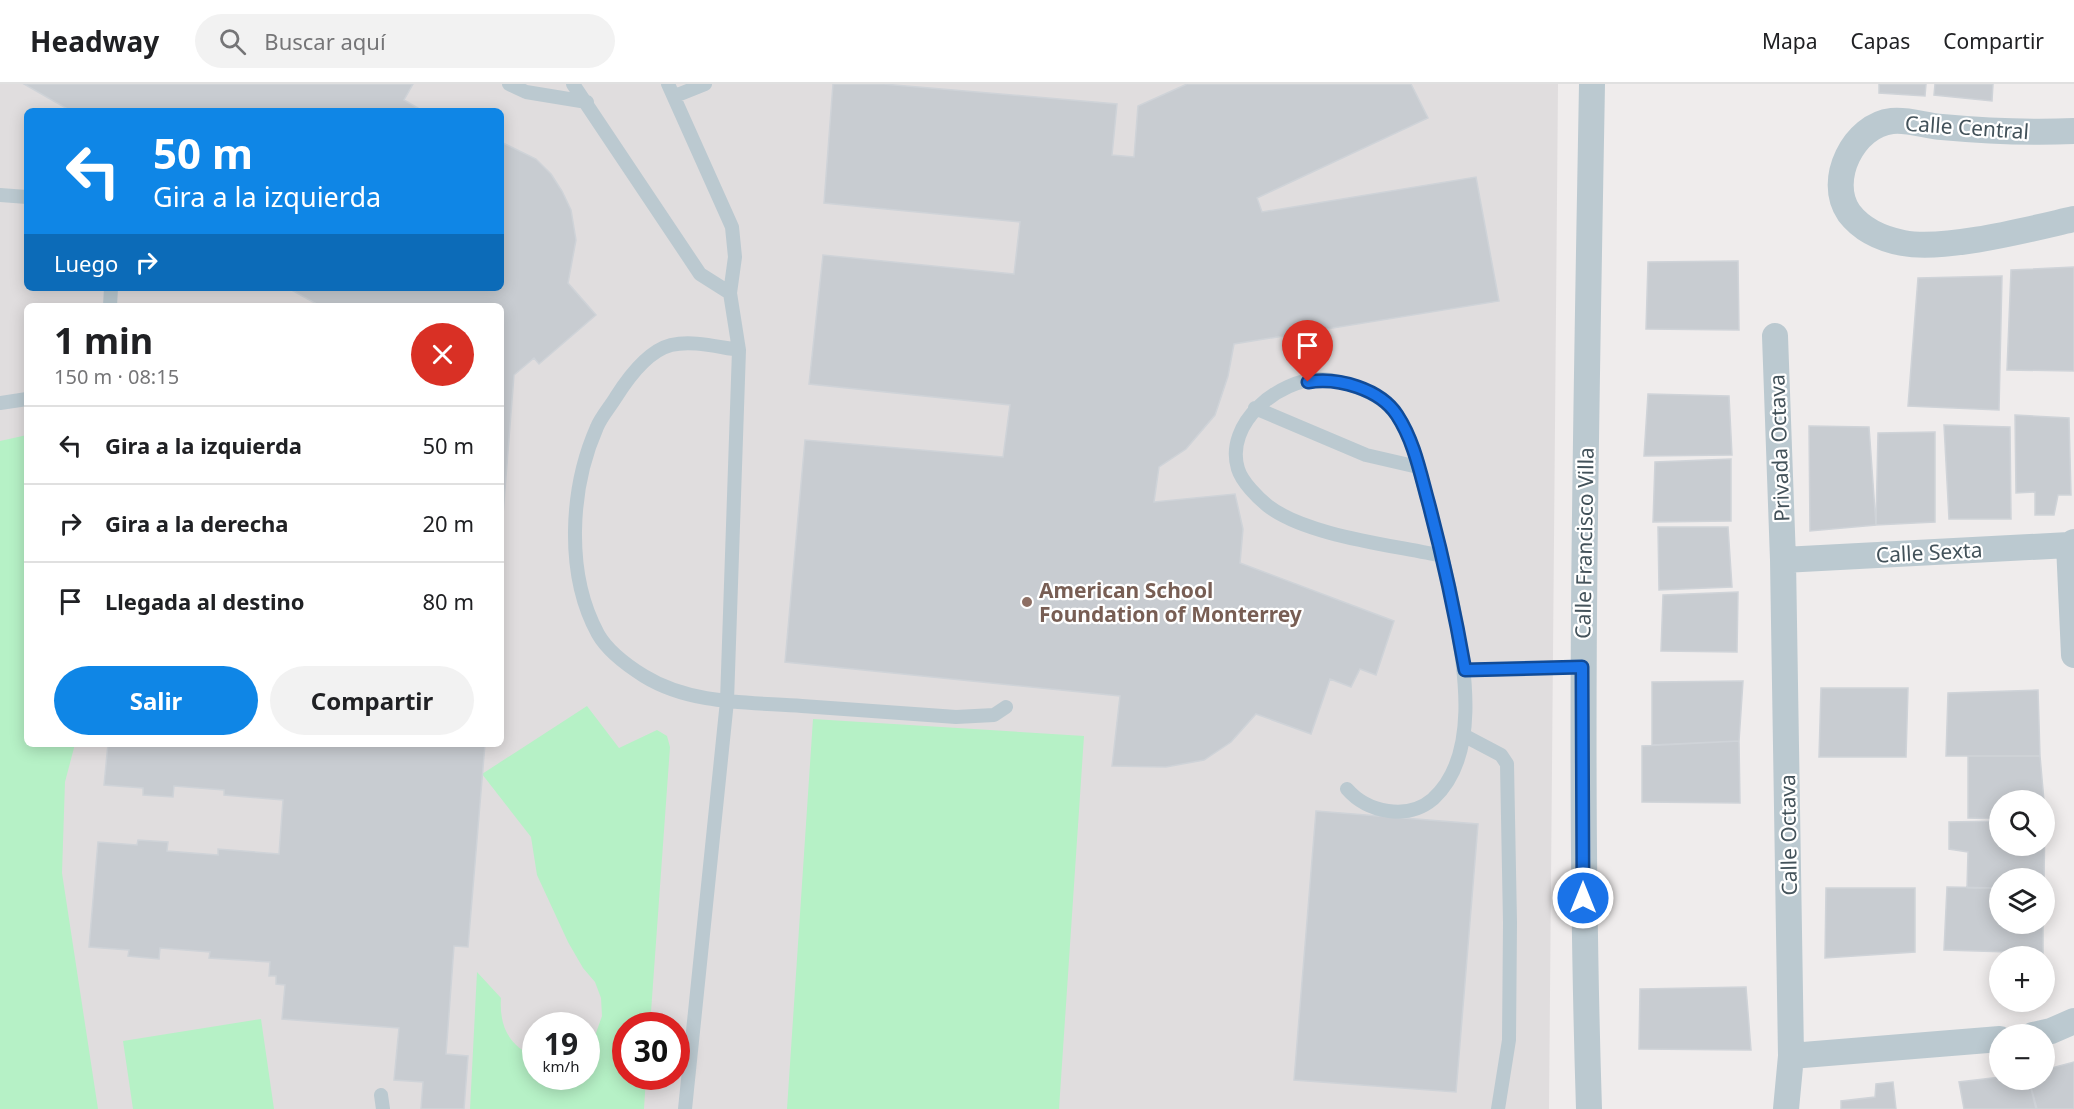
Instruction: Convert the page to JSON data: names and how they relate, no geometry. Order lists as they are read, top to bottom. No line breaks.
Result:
{"streets":{"street":["Calle Central","Privada Octava","Calle Francisco Villa","Calle Sexta","Calle Octava"]},"crossings":[["Privada Octava","Calle Sexta"],["Privada Octava","Calle Octava"],["Calle Sexta","Calle Octava"]],"places":["American School Foundation of Monterrey"],"page":{"header":"Headway","search":"Buscar aquí","nav":["Mapa","Capas","Compartir"],"turn":["50 m","Gira a la izquierda"],"then":"Luego","heading":["1 min","150 m · 08:15"],"list":[{"name":"Gira a la izquierda","value":"50 m"},{"name":"Gira a la derecha","value":"20 m"},{"name":"Llegada al destino","value":"80 m"}],"buttons":["Salir","Compartir"],"map_buttons":["+","−"],"speed":"19 km/h","limit":"30"}}
